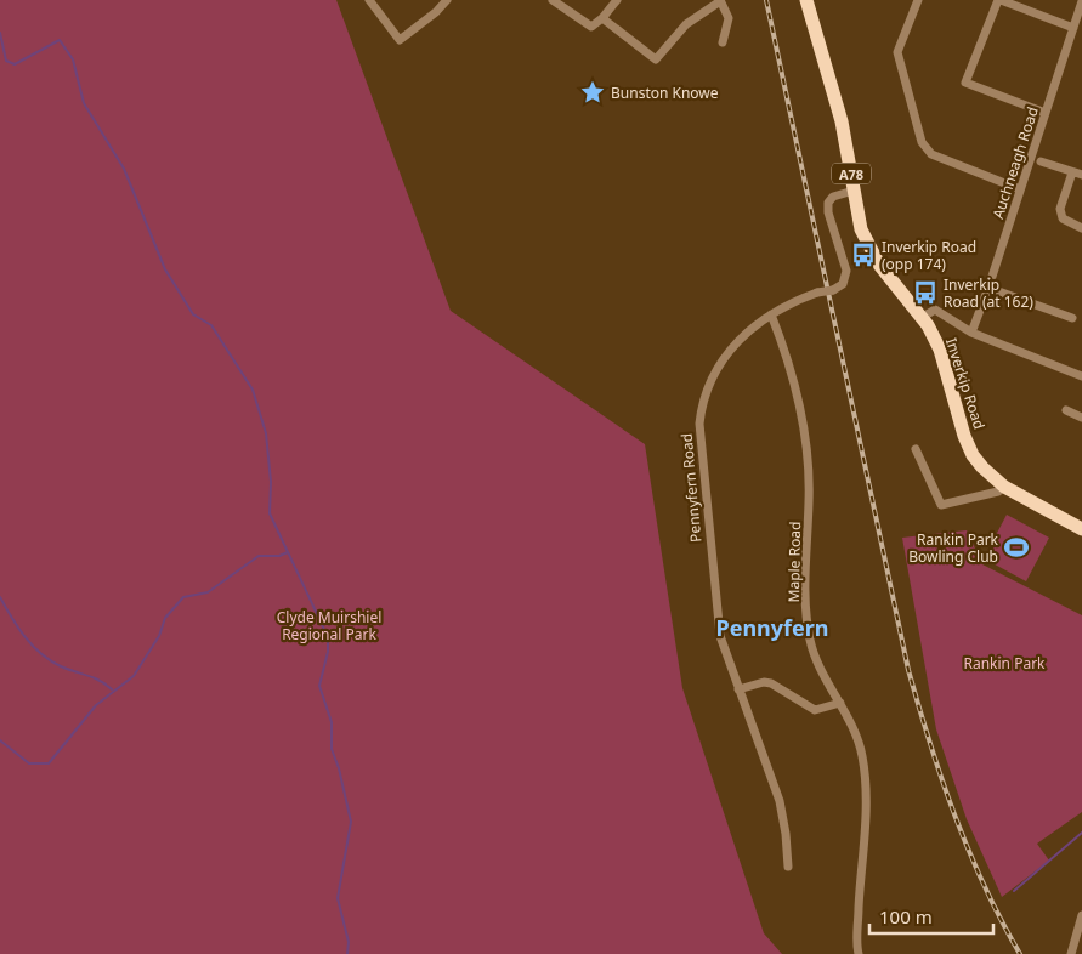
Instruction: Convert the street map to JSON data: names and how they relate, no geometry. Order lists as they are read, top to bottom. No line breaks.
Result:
{"streets":{"highway":["A78","Inverkip Road"],"street":["Auchneagh Road","Pennyfern Road","Maple Road"]},"crossings":[["Inverkip Road","Pennyfern Road"],["Pennyfern Road","Maple Road"]],"districts":["Pennyfern"],"parks":["Clyde Muirshiel Regional Park","Rankin Park"],"places":{"place":["Bunston Knowe"],"bus stop":["Inverkip Road (opp 174)","Inverkip Road (at 162)"],"sports":["Rankin Park Bowling Club"]},"scale_bar":"100 m"}
